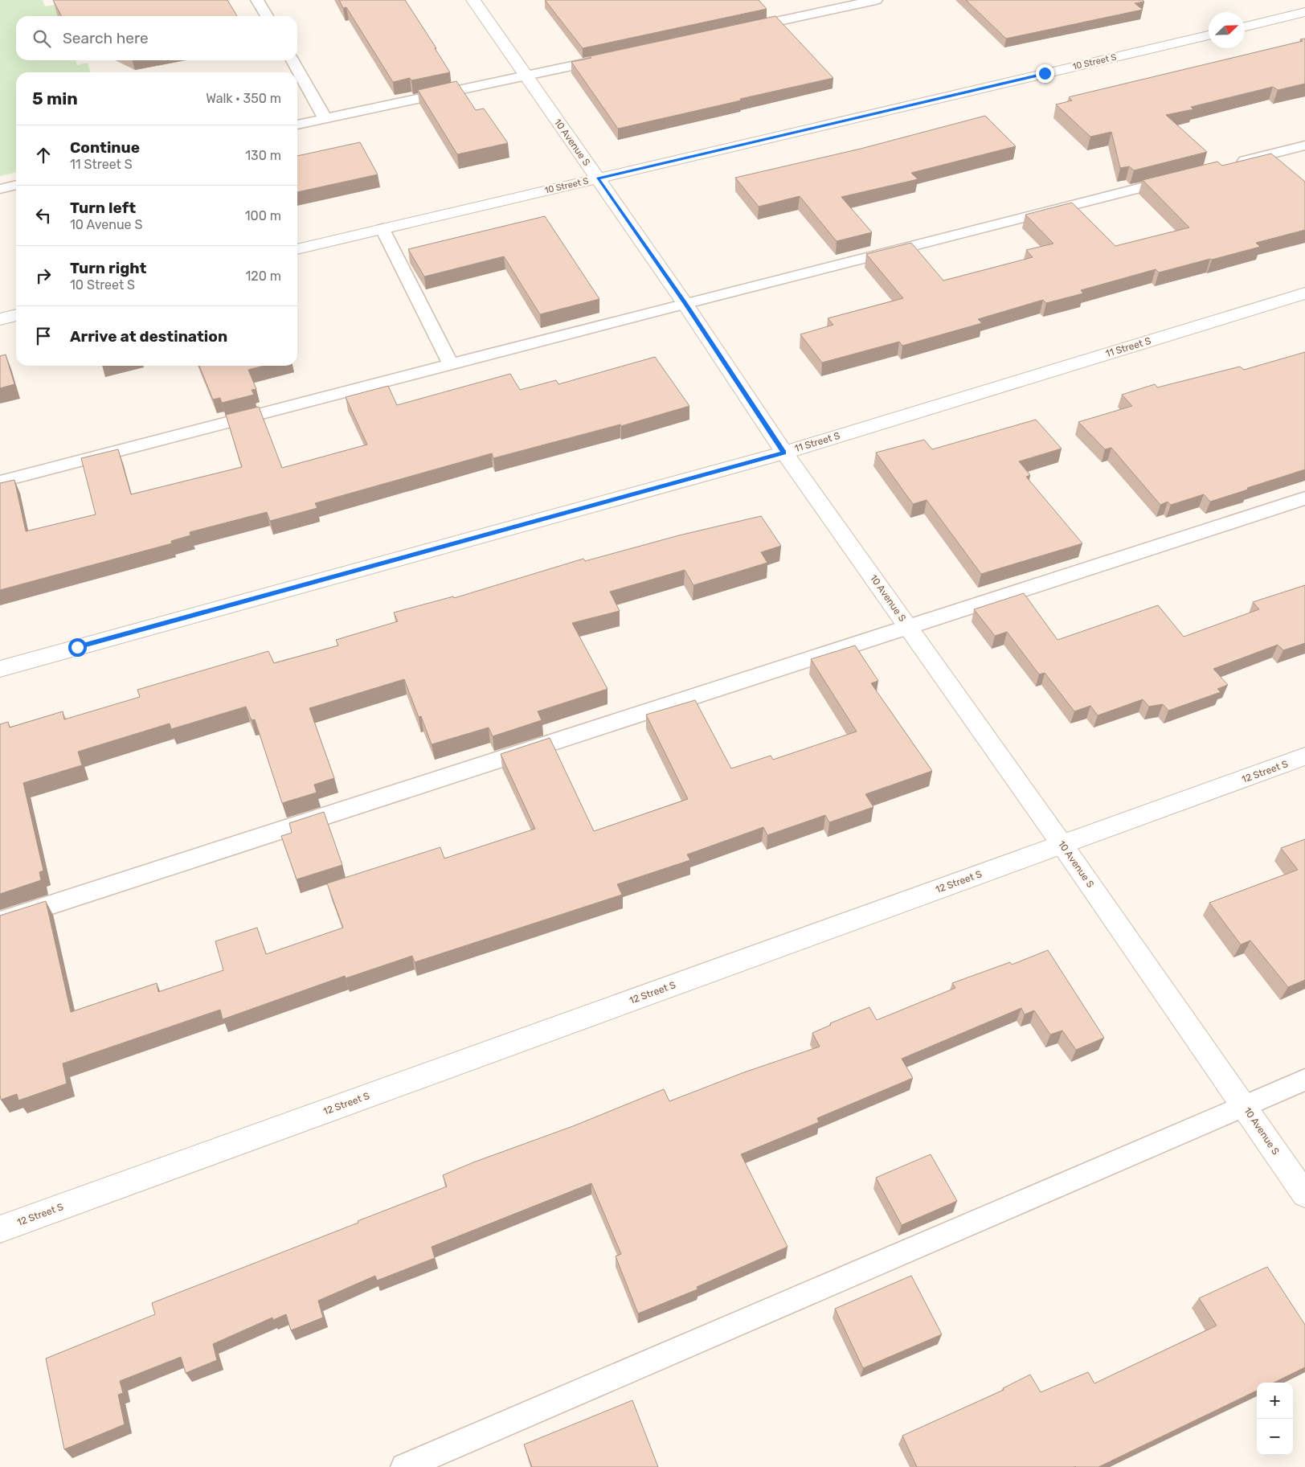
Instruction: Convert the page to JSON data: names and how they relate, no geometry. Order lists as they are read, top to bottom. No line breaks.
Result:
{"streets":{"street":["10 Street S","10 Avenue S","11 Street S","12 Street S"]},"crossings":[["10 Street S","10 Avenue S"],["10 Avenue S","11 Street S"],["10 Avenue S","12 Street S"]],"north":"top right","page":{"search":"Search here","heading":["5 min","Walk · 350 m"],"list":[["Continue","11 Street S","130 m"],["Turn left","10 Avenue S","100 m"],["Turn right","10 Street S","120 m"],"Arrive at destination"],"map_buttons":["+","−"]}}
